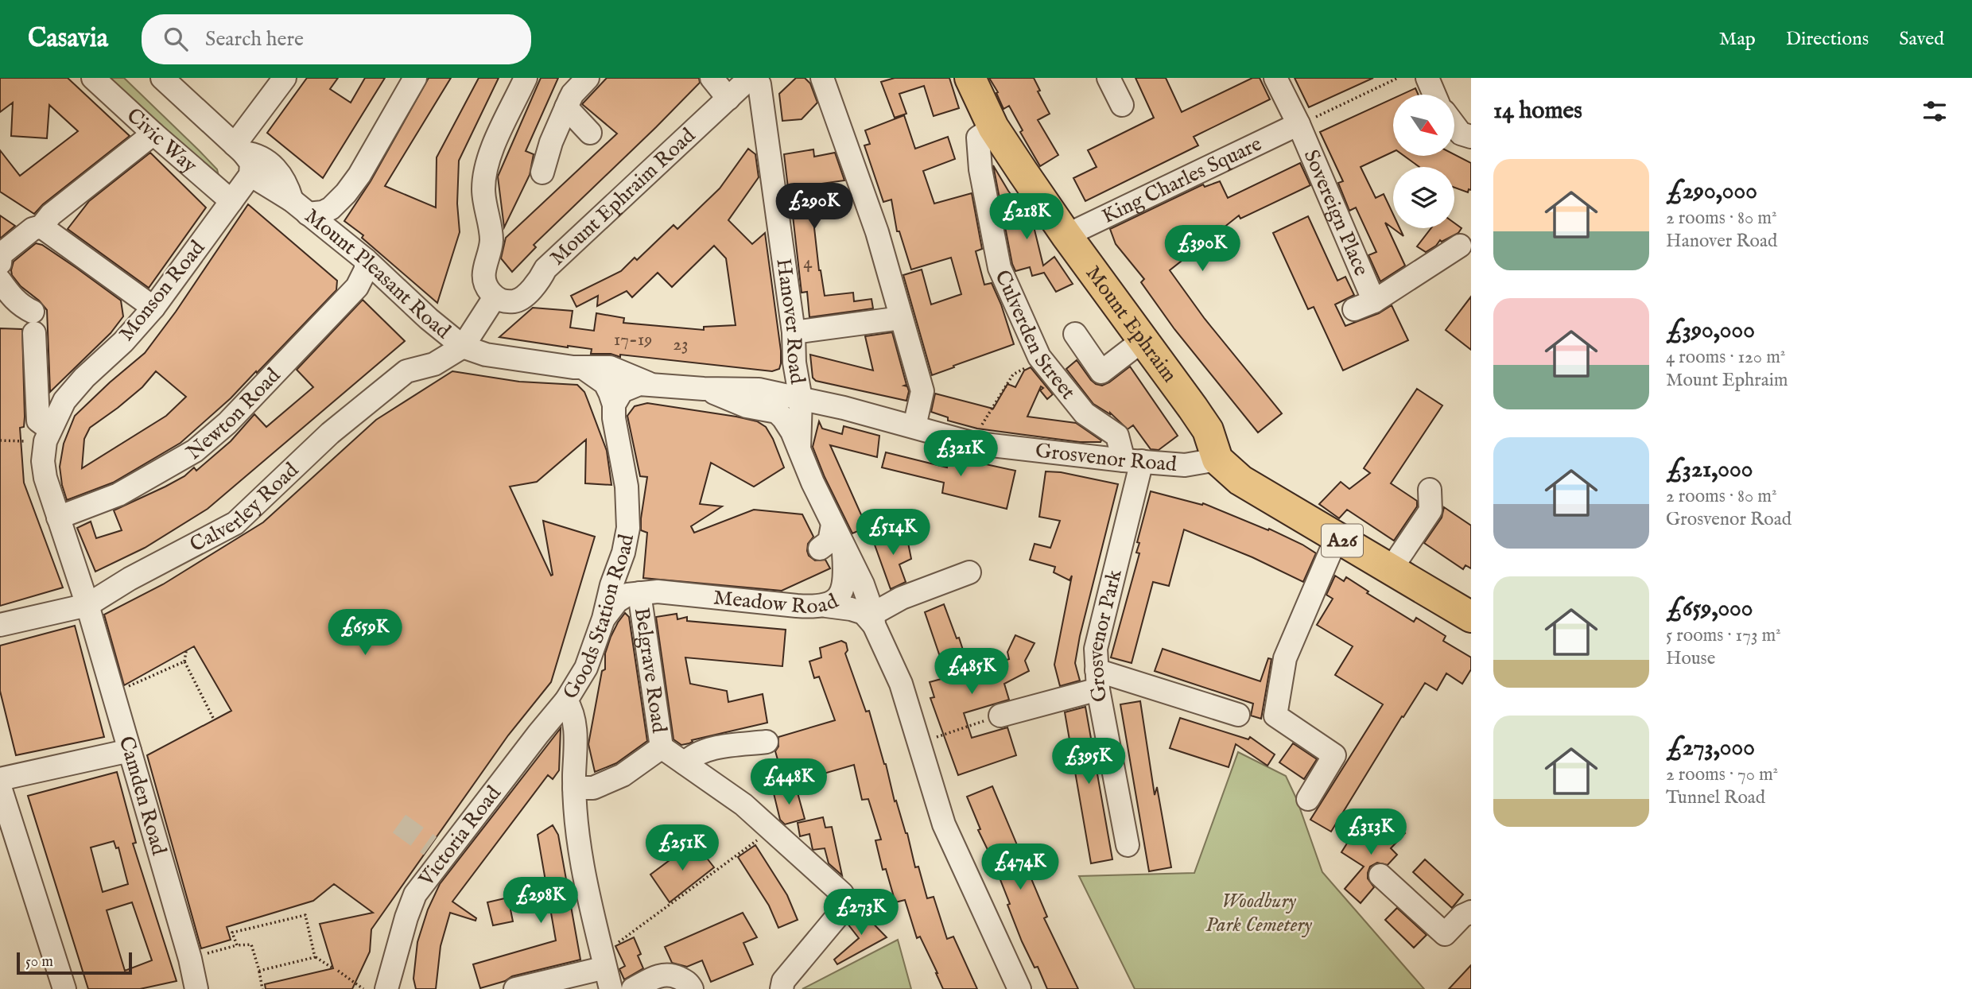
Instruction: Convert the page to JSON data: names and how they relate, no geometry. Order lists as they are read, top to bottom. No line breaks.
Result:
{"streets":{"highway":["Mount Ephraim","A26"],"street":["Civic Way","King Charles Square","Mount Ephraim Road","Sovereign Place","Mount Pleasant Road","Monson Road","Hanover Road","Culverden Street","Newton Road","Grosvenor Road","Calverley Road","Meadow Road","Goods Station Road","Grosvenor Park","Belgrave Road","Camden Road","Victoria Road"]},"crossings":[["Civic Way","Monson Road"],["King Charles Square","Sovereign Place"],["King Charles Square","Mount Ephraim"],["Mount Pleasant Road","Monson Road"],["Mount Pleasant Road","Newton Road"],["Mount Pleasant Road","Grosvenor Road"],["Mount Pleasant Road","Calverley Road"],["Monson Road","Newton Road"],["Monson Road","Calverley Road"],["Monson Road","Camden Road"],["Hanover Road","Grosvenor Road"],["Mount Ephraim","Culverden Street"],["Mount Ephraim","Grosvenor Road"],["Mount Ephraim","A26"],["Culverden Street","Grosvenor Road"],["Culverden Street","Grosvenor Park"],["Grosvenor Road","Calverley Road"],["Grosvenor Road","A26"],["Grosvenor Road","Meadow Road"],["Grosvenor Road","Goods Station Road"],["Grosvenor Road","Grosvenor Park"],["Calverley Road","Camden Road"],["Meadow Road","Goods Station Road"],["Meadow Road","Belgrave Road"],["Goods Station Road","Belgrave Road"],["Goods Station Road","Victoria Road"]],"parks":["Woodbury Park Cemetery"],"house_numbers":["4","17-19","23"],"scale_bar":"50 m","north":"bottom right","page":{"header":"Casavia","search":"Search here","nav":["Map","Directions","Saved"],"heading":"14 homes","list":[{"name":"£290,000","note":"2 rooms · 80 m² · Hanover Road"},{"name":"£390,000","note":"4 rooms · 120 m² · Mount Ephraim"},{"name":"£321,000","note":"2 rooms · 80 m² · Grosvenor Road"},{"name":"£659,000","note":"5 rooms · 173 m² · House"},{"name":"£273,000","note":"2 rooms · 70 m² · Tunnel Road"}],"price":["£290K","£218K","£390K","£321K","£514K","£659K","£485K","£395K","£448K","£313K","£251K","£474K","£298K","£273K"],"scale":"50 m"}}
